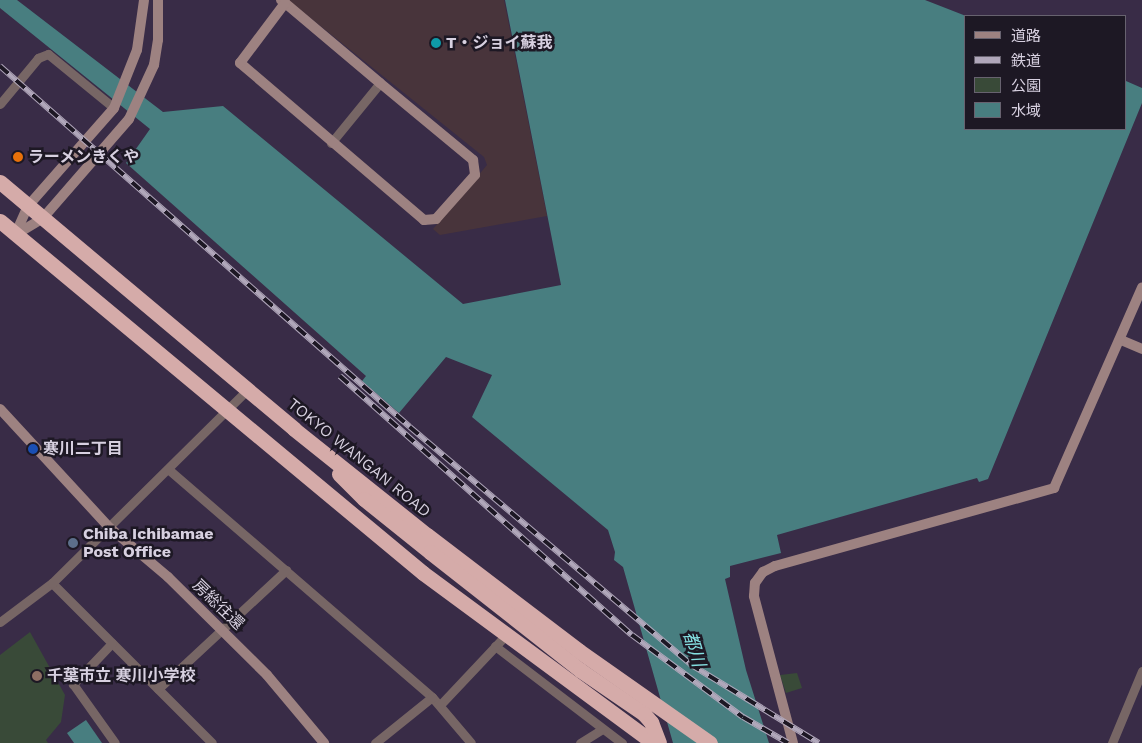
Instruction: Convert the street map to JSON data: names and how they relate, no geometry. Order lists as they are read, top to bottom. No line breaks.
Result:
{"streets":{"highway":["TOKYO WANGAN ROAD"],"street":["房総往還"]},"water":["都川"],"places":["T・ジョイ蘇我","ラーメンきくや","寒川二丁目","Chiba Ichibamae Post Office","千葉市立 寒川小学校"],"legend":["道路","鉄道","公園","水域"]}
